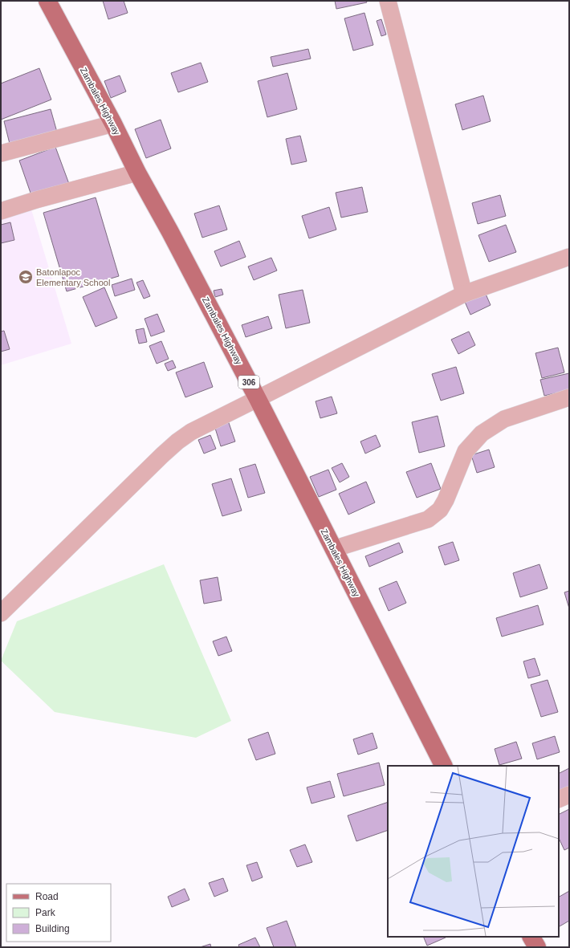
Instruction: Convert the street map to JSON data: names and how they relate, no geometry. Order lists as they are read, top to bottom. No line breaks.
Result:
{"streets":{"main road":["Zambales Highway","306"]},"places":{"school or university":["Batonlapoc Elementary School"]},"legend":["Road","Park","Building"]}
